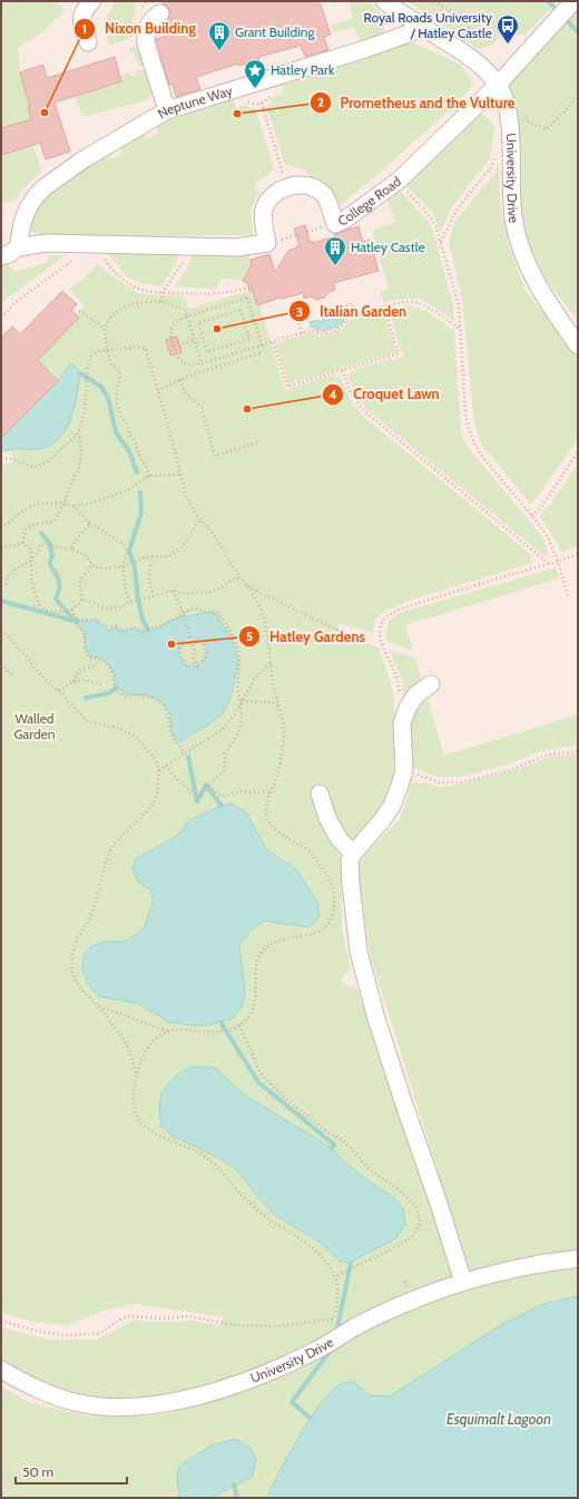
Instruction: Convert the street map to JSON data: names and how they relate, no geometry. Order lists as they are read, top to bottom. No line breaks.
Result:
{"streets":{"street":["Neptune Way","University Drive","College Road"]},"crossings":[["Neptune Way","University Drive"],["Neptune Way","College Road"],["University Drive","College Road"]],"water":["Esquimalt Lagoon"],"parks":["Walled Garden"],"places":{"bus stop":["Royal Roads University / Hatley Castle"],"building":["Grant Building","Hatley Castle"],"place":["Hatley Park"],"other":["Nixon Building","Prometheus and the Vulture","Italian Garden","Croquet Lawn","Hatley Gardens"]},"scale_bar":"50 m"}
